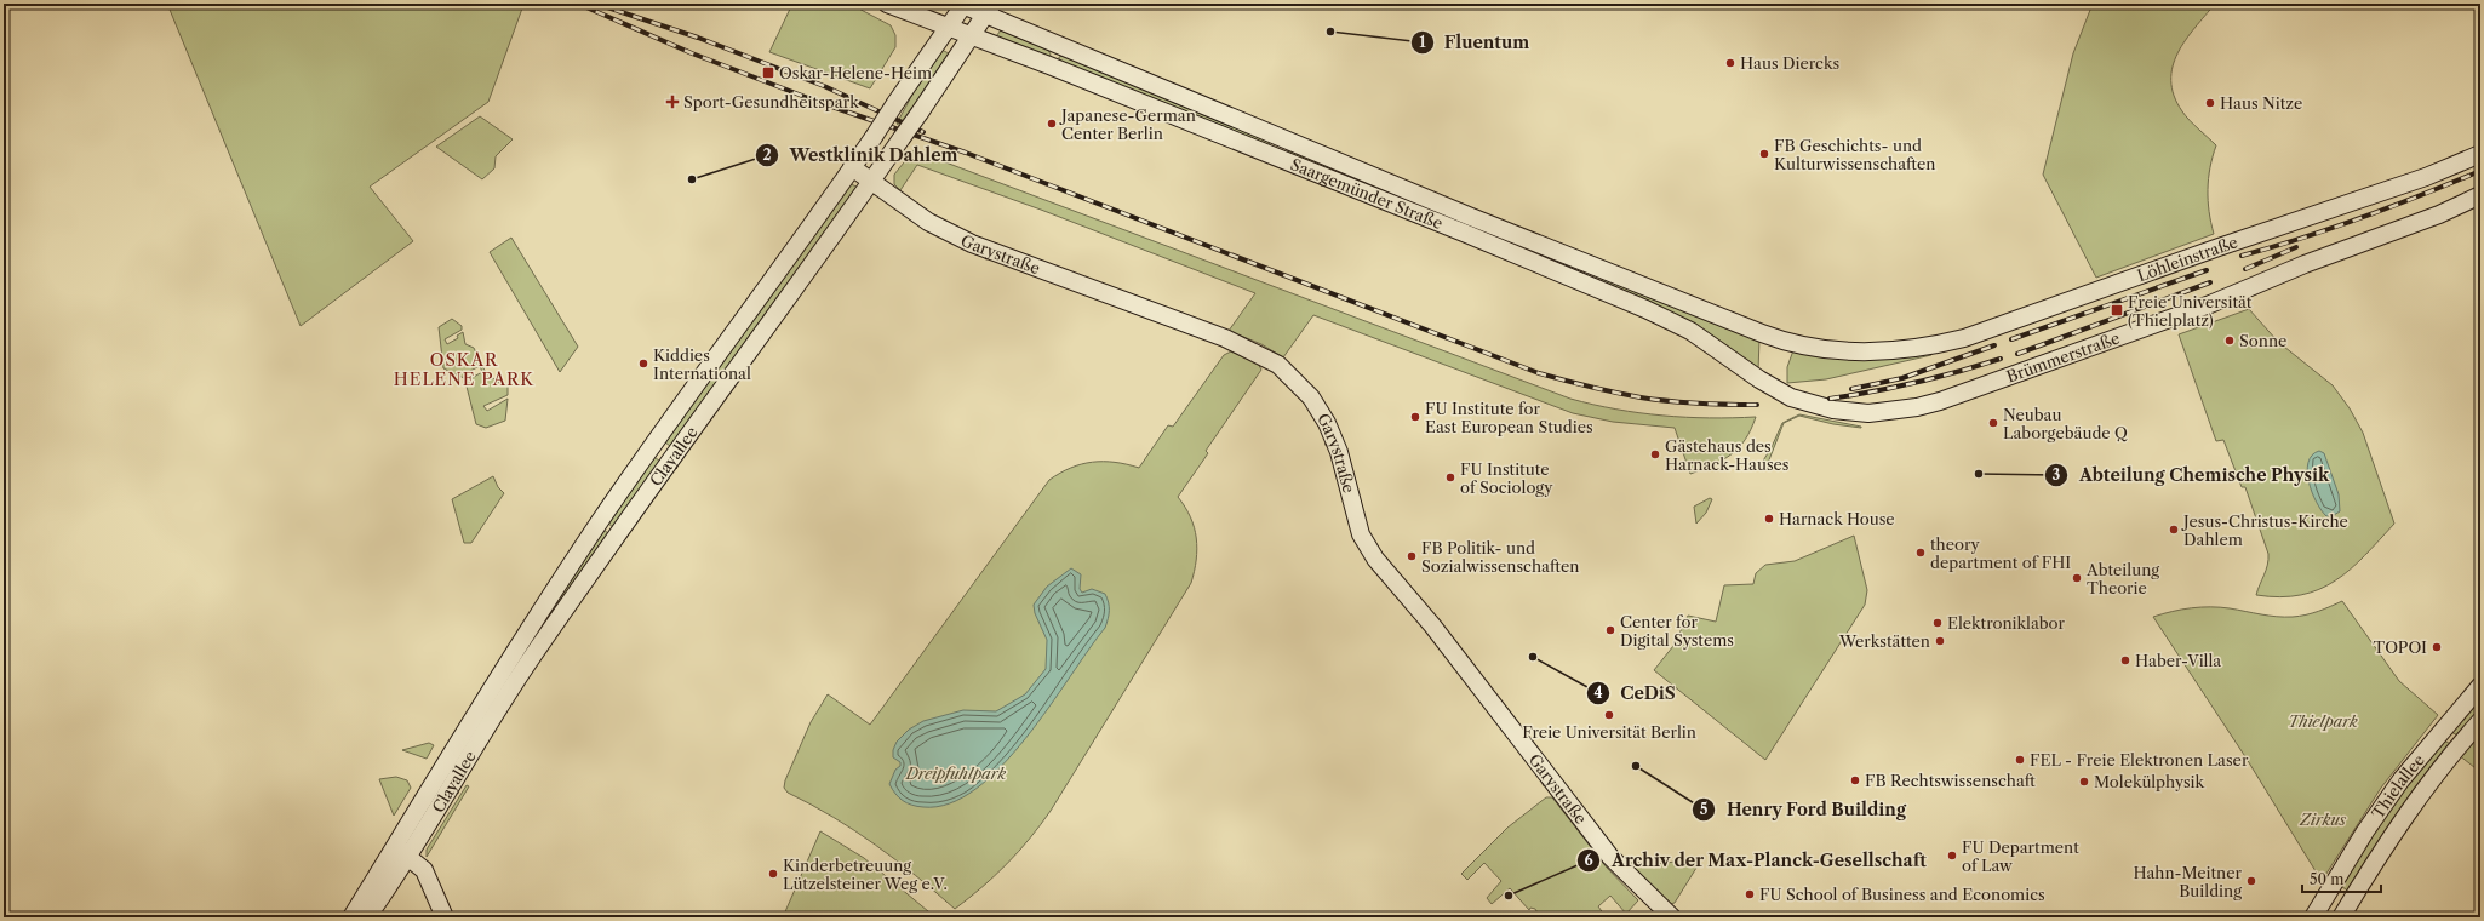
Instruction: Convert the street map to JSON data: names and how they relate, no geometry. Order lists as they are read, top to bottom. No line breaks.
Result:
{"streets":{"main road":["Saargemünder Straße","Garystraße","Löhleinstraße","Brümmerstraße","Clayallee","Thielallee"]},"crossings":[["Saargemünder Straße","Löhleinstraße"],["Saargemünder Straße","Brümmerstraße"],["Saargemünder Straße","Clayallee"],["Garystraße","Clayallee"]],"districts":["OSKAR HELENE PARK"],"parks":["Thielpark","Dreipfuhlpark","Zirkus"],"places":{"other":["Fluentum","Haus Diercks","Haus Nitze","Japanese-German Center Berlin","FB Geschichts- und Kulturwissenschaften","Westklinik Dahlem","Sonne","Kiddies International","FU Institute for East European Studies","Neubau Laborgebäude Q","Gästehaus des Harnack-Hauses","Abteilung Chemische Physik","FU Institute of Sociology","Harnack House","Jesus-Christus-Kirche Dahlem","theory department of FHI","FB Politik- und Sozialwissenschaften","Abteilung Theorie","Elektroniklabor","Center for Digital Systems","Werkstätten","TOPOI","CeDiS","Haber-Villa","Freie Universität Berlin","FEL - Freie Elektronen Laser","Henry Ford Building","FB Rechtswissenschaft","Molekülphysik","FU Department of Law","Kinderbetreuung Lützelsteiner Weg e.V.","Hahn-Meitner Building","FU School of Business and Economics","Archiv der Max-Planck-Gesellschaft"],"transit":["Oskar-Helene-Heim","Freie Universität (Thielplatz)"],"health":["Sport-Gesundheitspark"]},"scale_bar":"50 m"}
